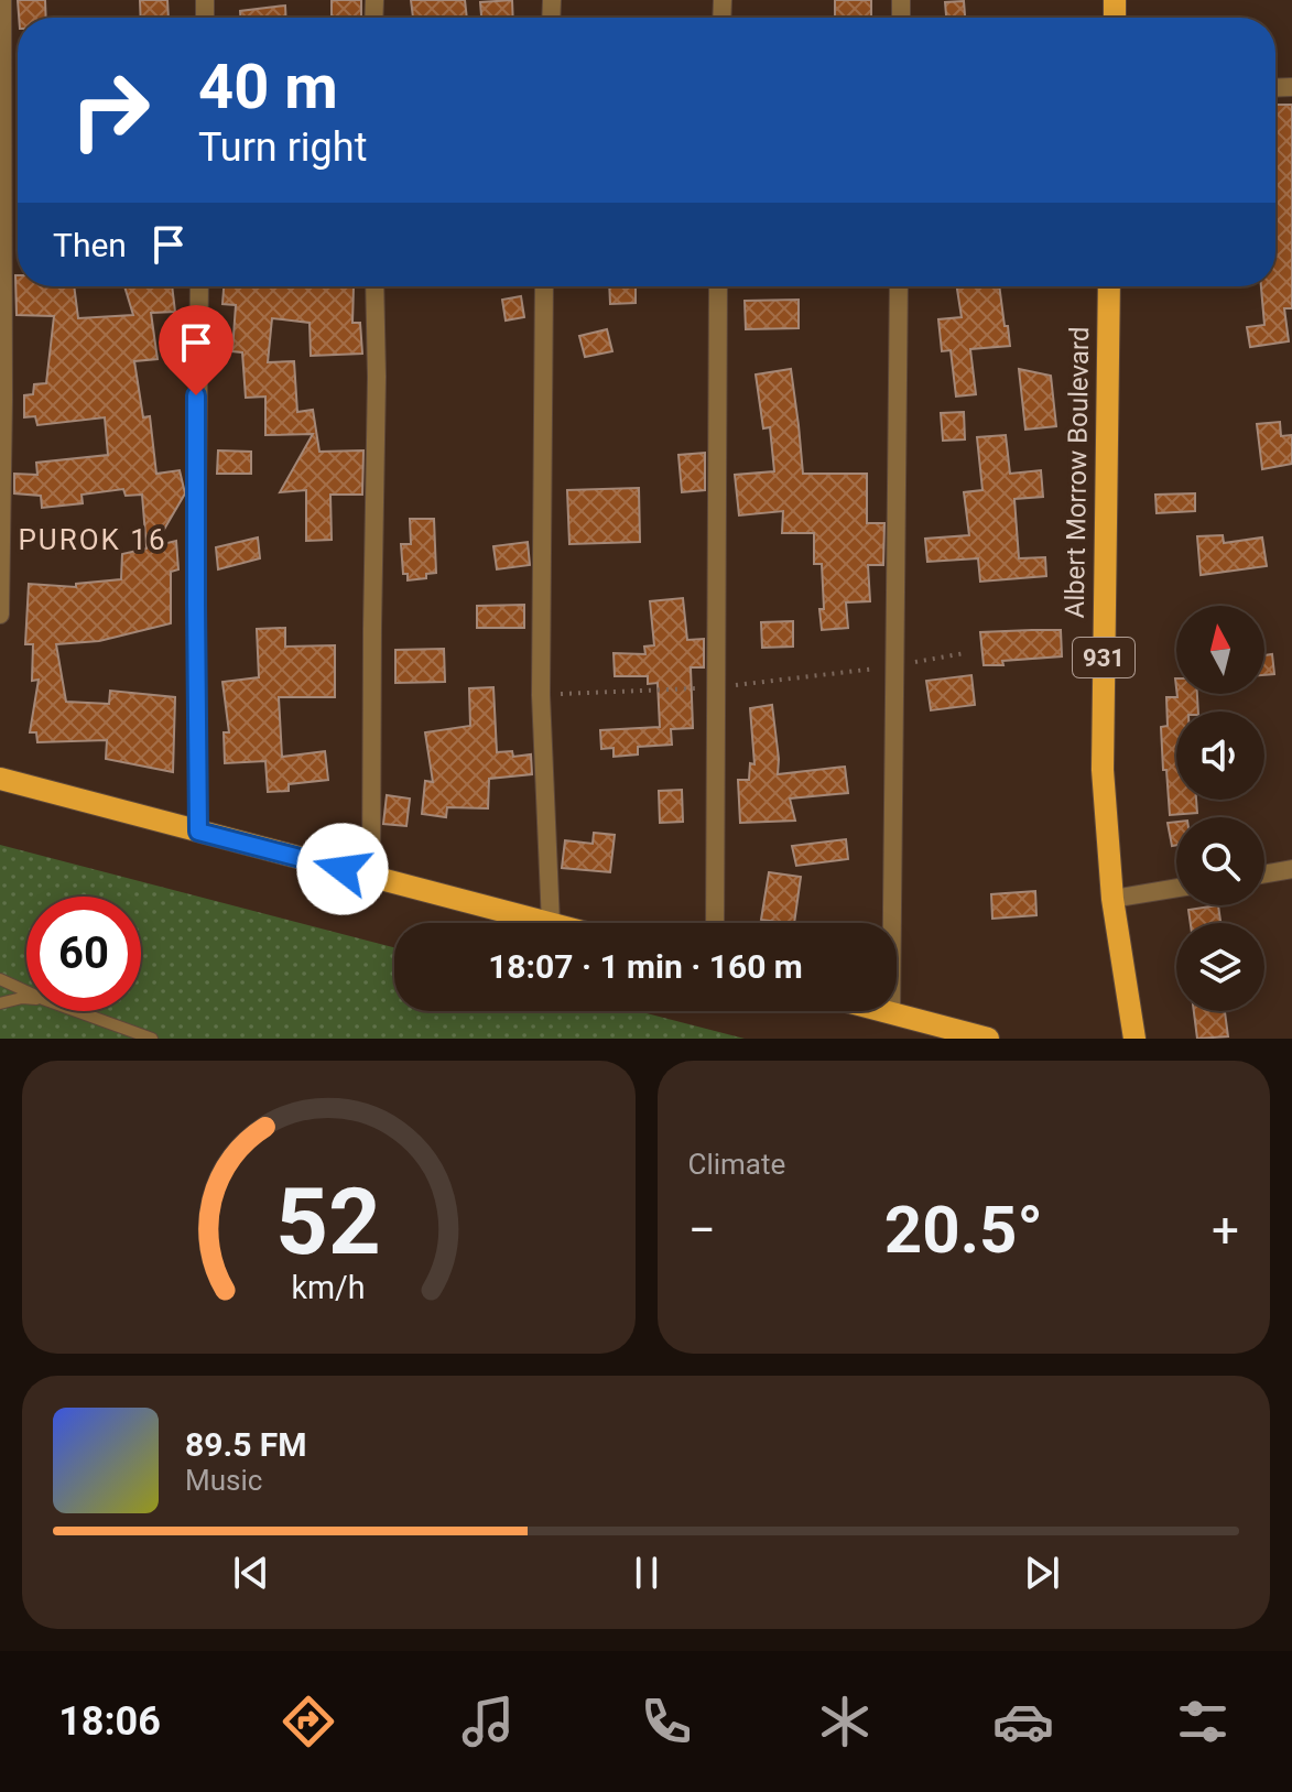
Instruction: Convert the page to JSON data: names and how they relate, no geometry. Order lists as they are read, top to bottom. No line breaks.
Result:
{"streets":{"main road":["Albert Morrow Boulevard","931"]},"districts":["PUROK 16"],"north":"top","page":{"turn":["40 m","Turn right"],"then":"Then","limit":"60","trip":"18:07 · 1 min · 160 m","tile":"Climate","heat":["−","20.5°","+"],"song":["89.5 FM","Music"],"tabs":"18:06","gauge":["52","km/h"]}}
